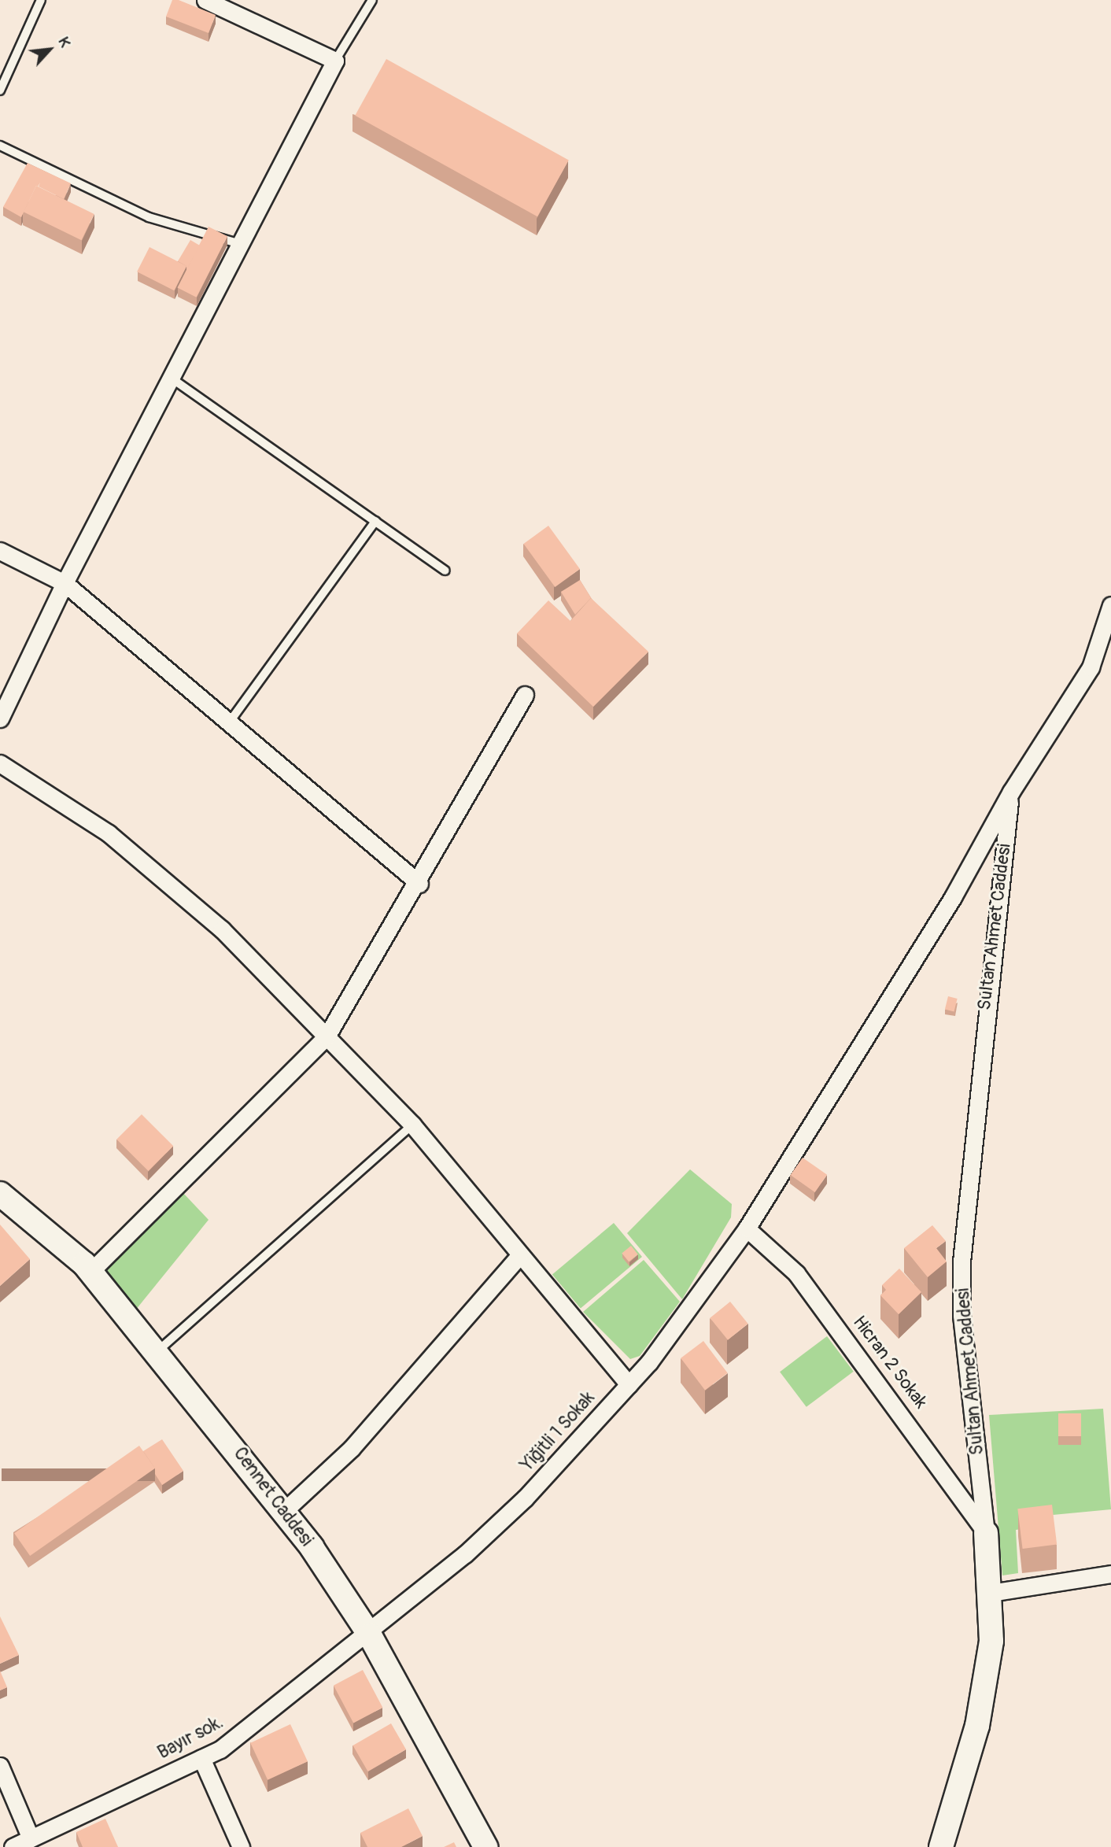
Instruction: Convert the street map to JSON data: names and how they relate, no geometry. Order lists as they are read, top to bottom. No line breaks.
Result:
{"streets":{"street":["Sultan Ahmet Caddesi","Hicran 2 Sokak","Yiğitli 1 Sokak","Cennet Caddesi","Bayır sok."]},"crossings":[["Sultan Ahmet Caddesi","Hicran 2 Sokak"],["Sultan Ahmet Caddesi","Yiğitli 1 Sokak"],["Hicran 2 Sokak","Yiğitli 1 Sokak"],["Yiğitli 1 Sokak","Cennet Caddesi"],["Yiğitli 1 Sokak","Bayır sok."],["Cennet Caddesi","Bayır sok."]],"north":"top right"}
